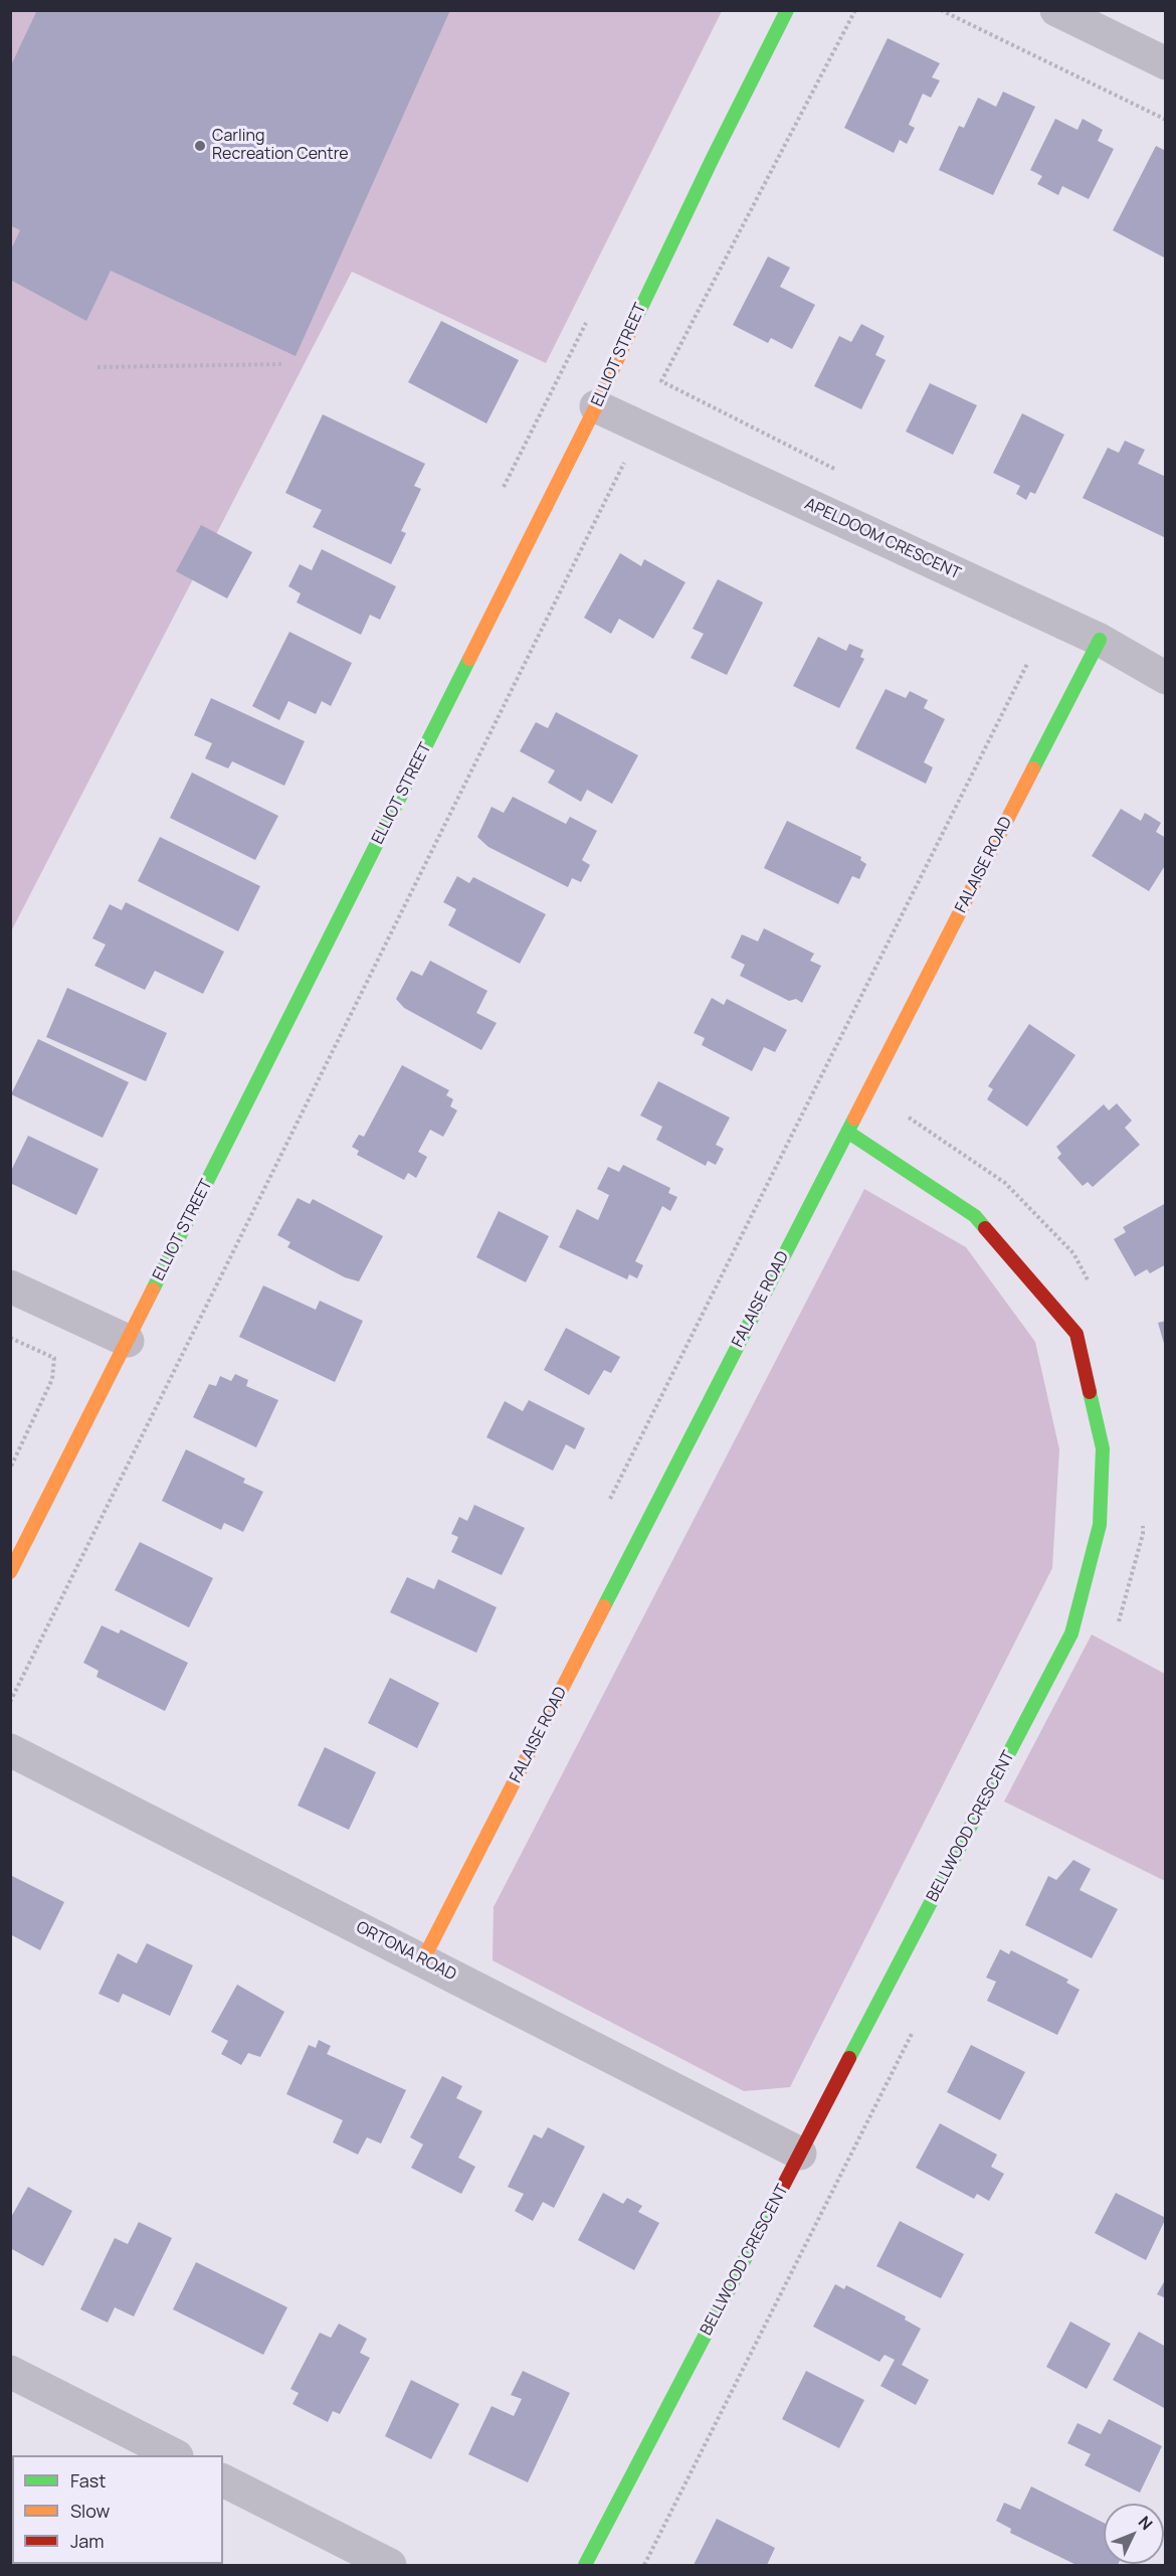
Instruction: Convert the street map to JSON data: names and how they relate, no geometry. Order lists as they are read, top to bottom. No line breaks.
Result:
{"streets":{"street":["ELLIOT STREET","APELDOOM CRESCENT","FALAISE ROAD","BELLWOOD CRESCENT","ORTONA ROAD"]},"crossings":[["ELLIOT STREET","APELDOOM CRESCENT"],["APELDOOM CRESCENT","FALAISE ROAD"],["FALAISE ROAD","BELLWOOD CRESCENT"],["FALAISE ROAD","ORTONA ROAD"],["BELLWOOD CRESCENT","ORTONA ROAD"]],"places":["Carling Recreation Centre"],"legend":["Fast","Slow","Jam"],"north":"top right"}
